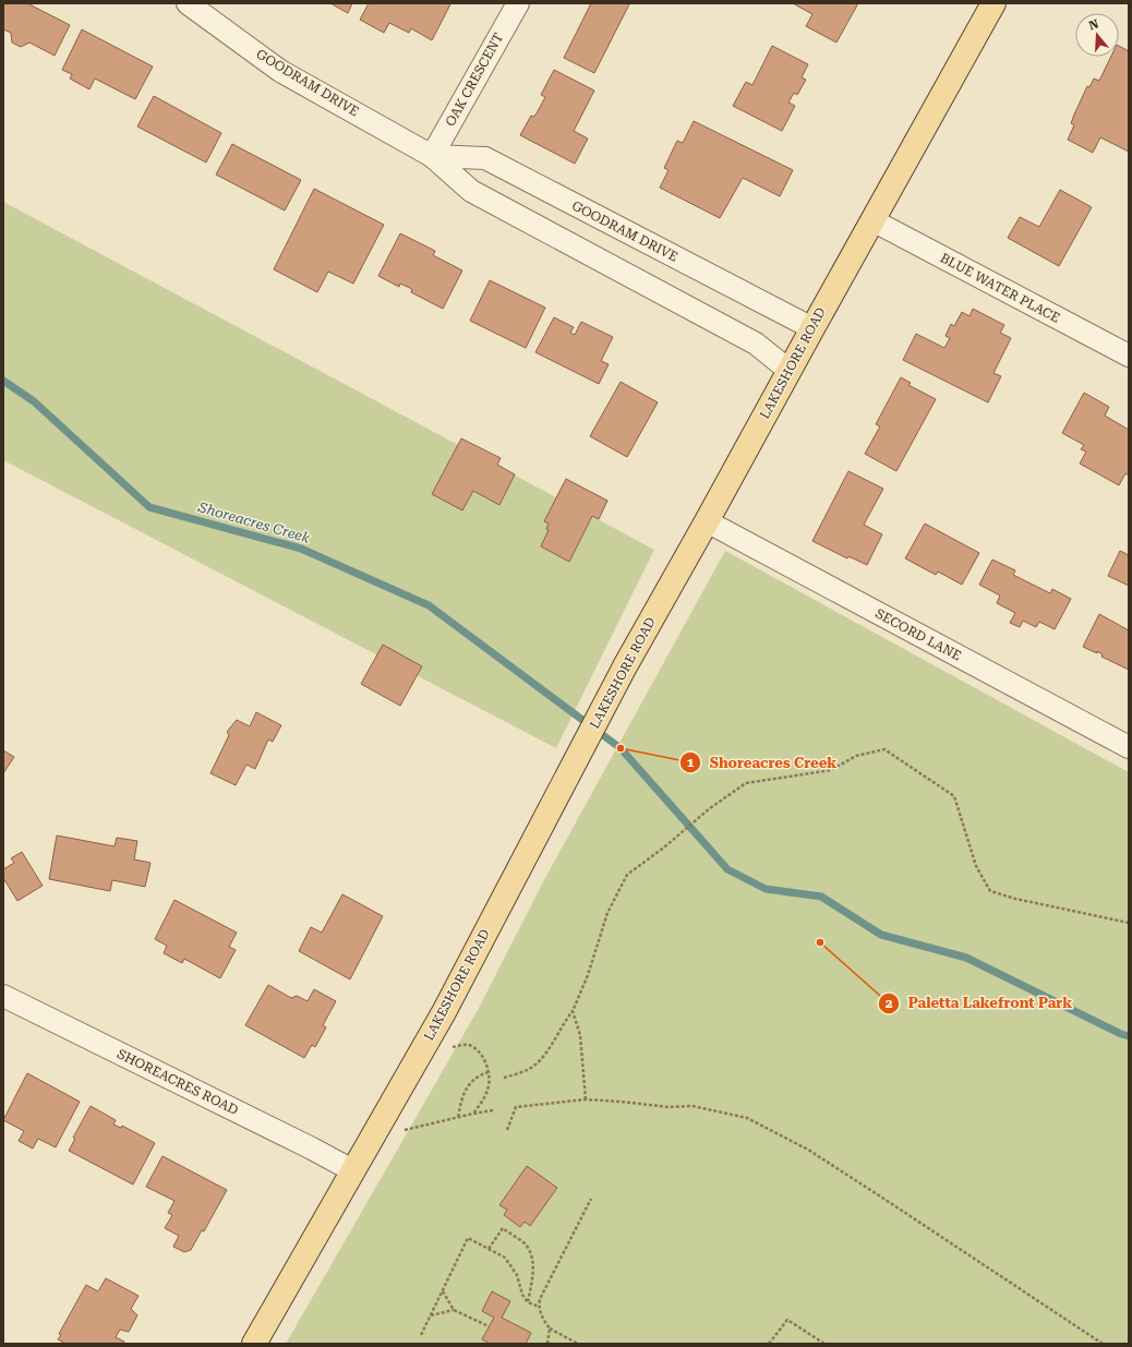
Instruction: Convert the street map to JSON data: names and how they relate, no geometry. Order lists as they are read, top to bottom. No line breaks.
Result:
{"streets":{"main road":["LAKESHORE ROAD"],"street":["OAK CRESCENT","GOODRAM DRIVE","BLUE WATER PLACE","SECORD LANE","SHOREACRES ROAD"]},"crossings":[["OAK CRESCENT","GOODRAM DRIVE"],["GOODRAM DRIVE","LAKESHORE ROAD"],["BLUE WATER PLACE","LAKESHORE ROAD"],["LAKESHORE ROAD","SECORD LANE"],["LAKESHORE ROAD","SHOREACRES ROAD"]],"water":["Shoreacres Creek"],"places":["Shoreacres Creek","Paletta Lakefront Park"],"north":"top"}
